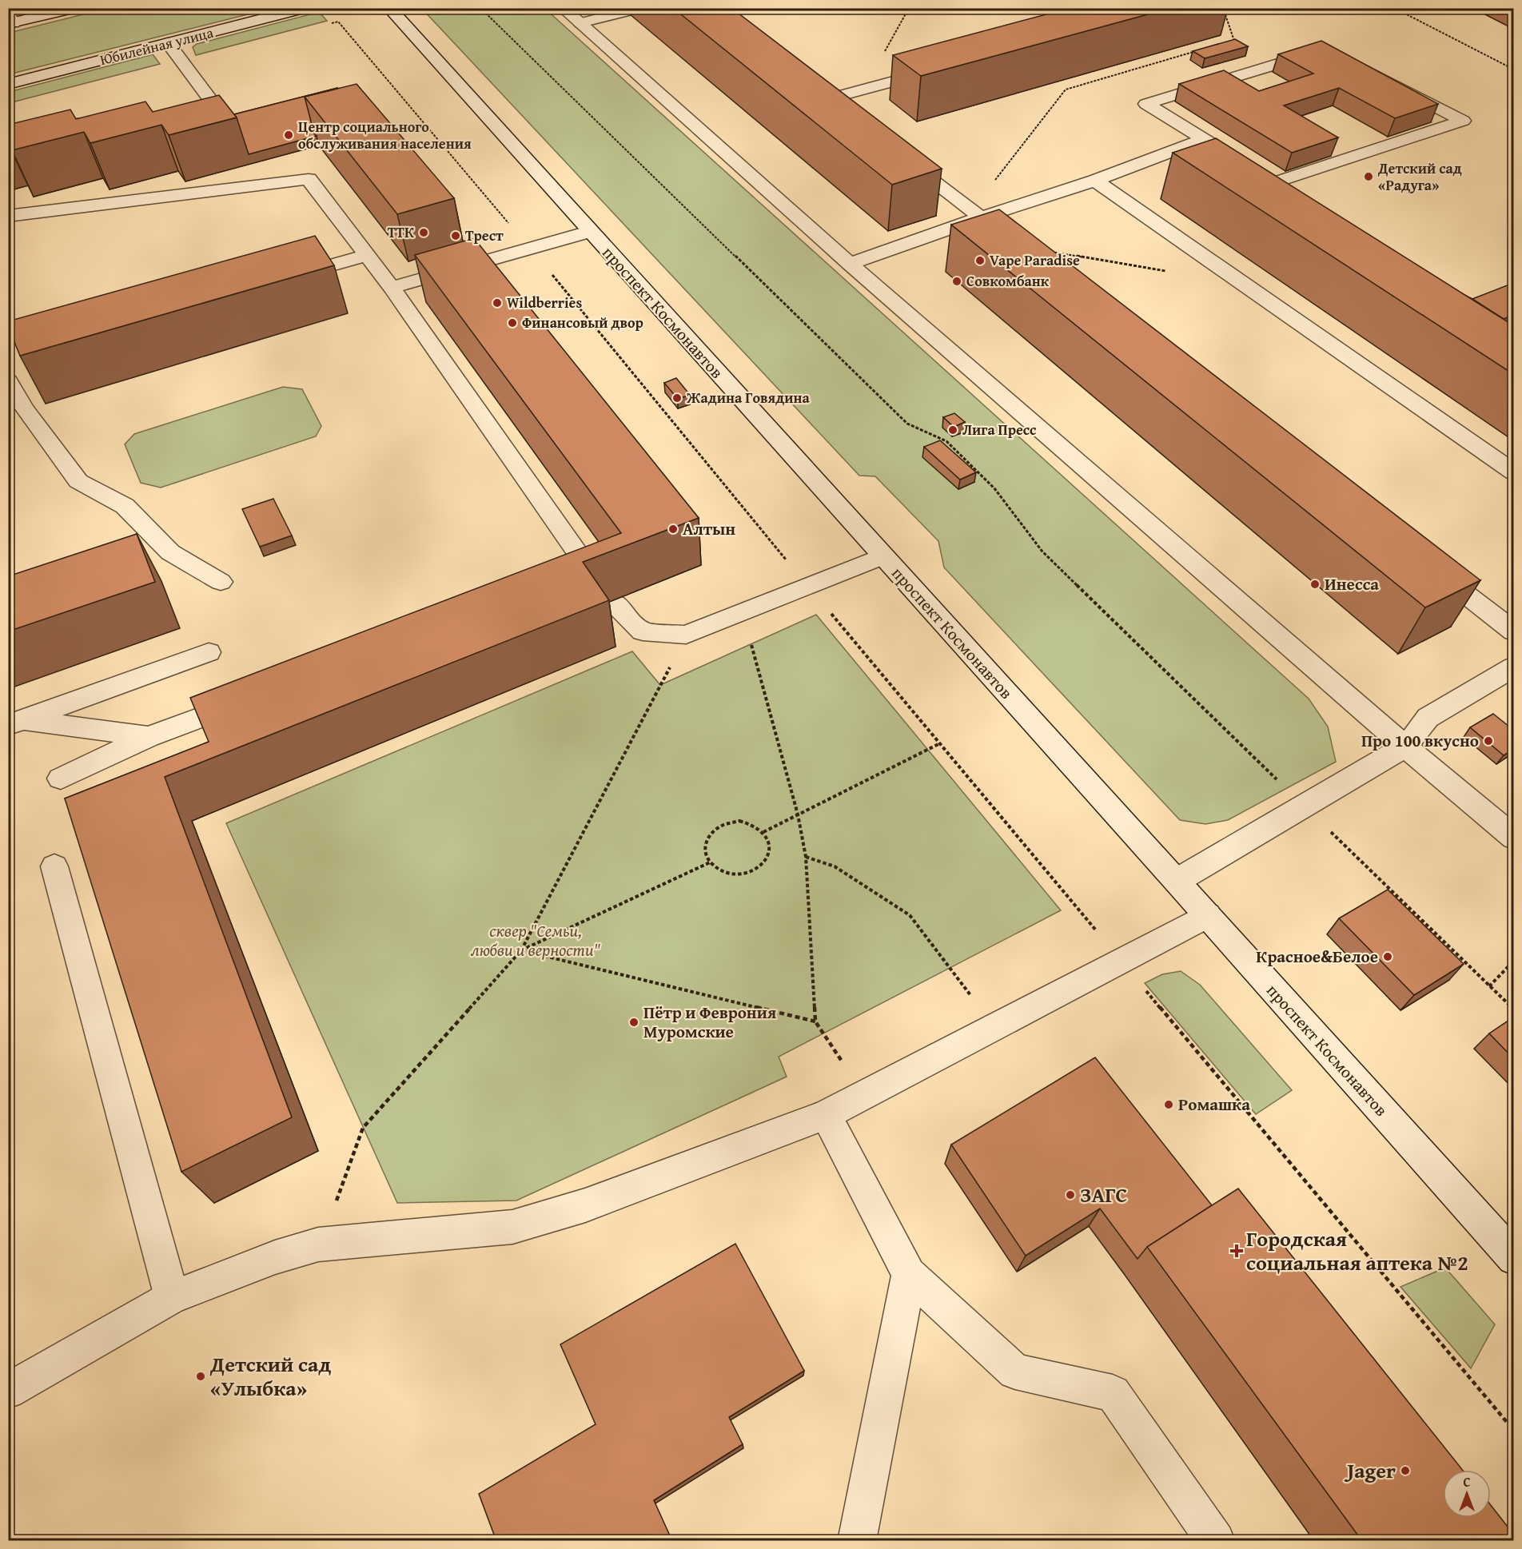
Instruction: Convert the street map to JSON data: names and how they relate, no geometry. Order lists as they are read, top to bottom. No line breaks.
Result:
{"streets":{"street":["Юбилейная улица","проспект Космонавтов"]},"parks":["сквер \"Семьи, любви и верности\""],"places":{"other":["Центр социального обслуживания населения","Детский сад «Радуга»","ТТК","Трест","Vape Paradise","Совкомбанк","Wildberries","Финансовый двор","Жадина Говядина","Лига Пресс","Алтын","Инесса","Про 100 вкусно","Красное&Белое","Пётр и Феврония Муромские","Ромашка","ЗАГС","Детский сад «Улыбка»","Jager"],"health":["Городская социальная аптека №2"]},"north":"top"}
